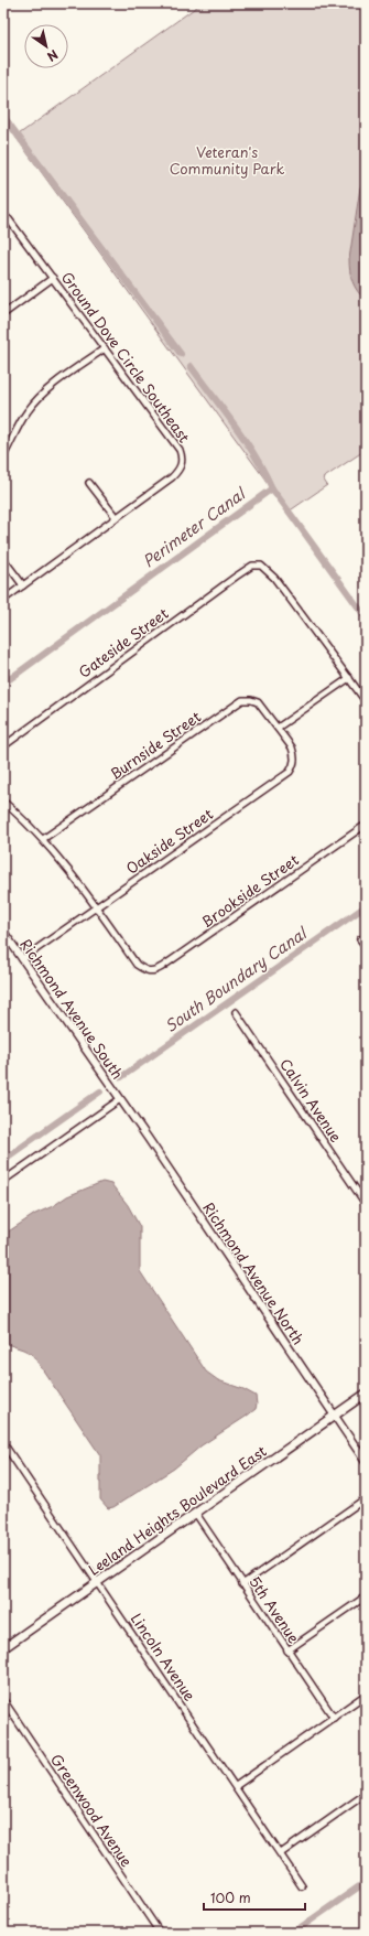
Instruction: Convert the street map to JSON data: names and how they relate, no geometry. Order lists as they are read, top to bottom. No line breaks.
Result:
{"streets":{"main road":["Leeland Heights Boulevard East"],"street":["Ground Dove Circle Southeast","Gateside Street","Burnside Street","Oakside Street","Brookside Street","Richmond Avenue South","Calvin Avenue","Richmond Avenue North","5th Avenue","Lincoln Avenue","Greenwood Avenue"]},"crossings":[["Burnside Street","Oakside Street"],["Oakside Street","Brookside Street"],["Oakside Street","Richmond Avenue South"],["Richmond Avenue South","Richmond Avenue North"],["Richmond Avenue North","Leeland Heights Boulevard East"],["Leeland Heights Boulevard East","5th Avenue"],["Leeland Heights Boulevard East","Lincoln Avenue"]],"water":["Perimeter Canal","South Boundary Canal"],"parks":["Veteran's Community Park"],"scale_bar":"100 m","north":"bottom right"}
